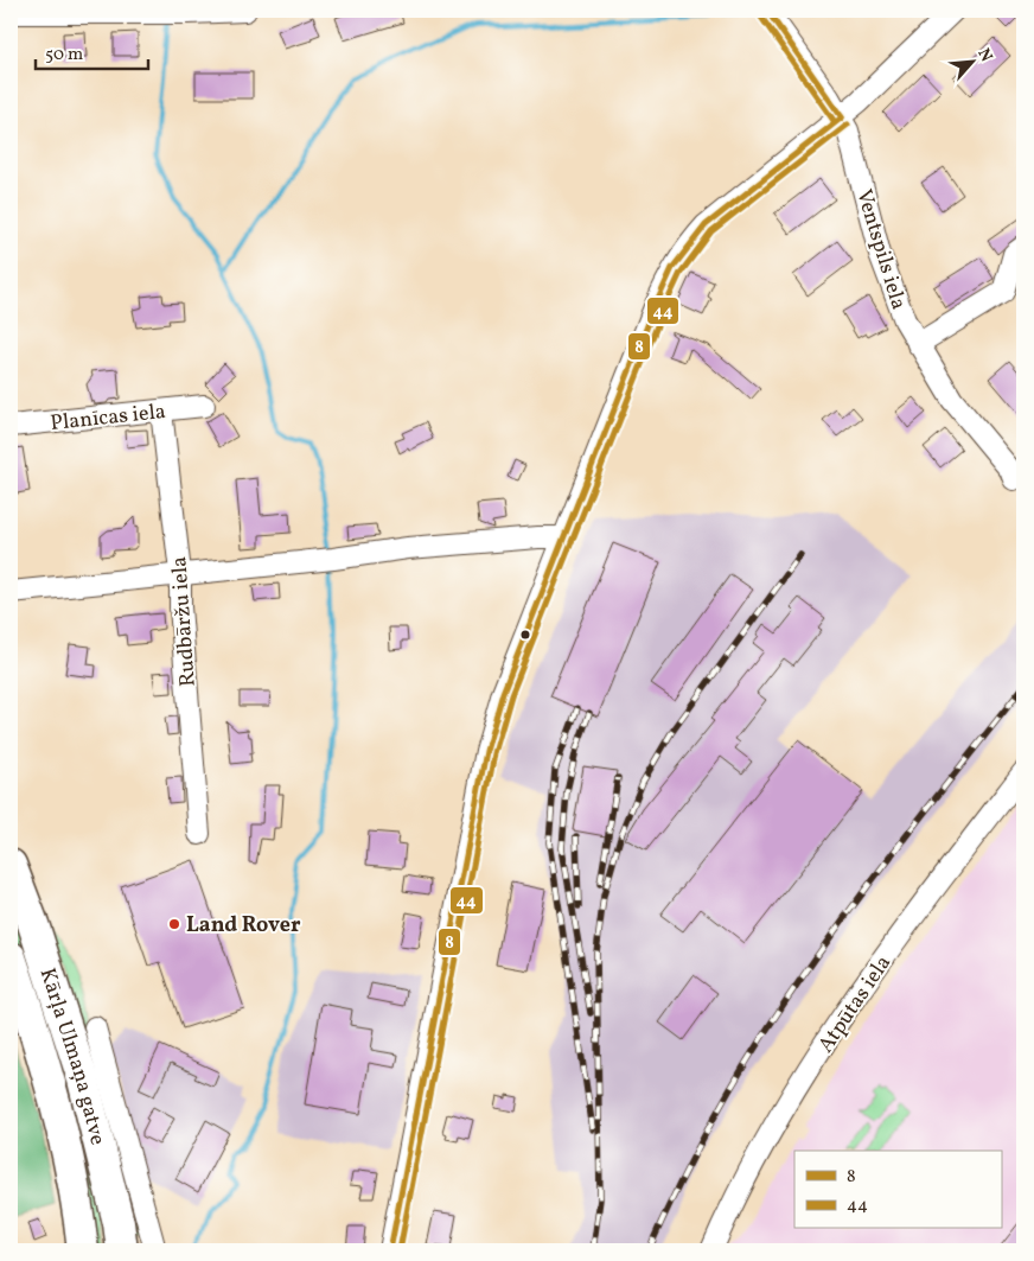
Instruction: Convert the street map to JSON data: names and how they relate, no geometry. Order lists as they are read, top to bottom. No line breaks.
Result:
{"streets":{"highway":["Kārļa Ulmaņa gatve"],"street":["Ventspils iela","Planīcas iela","Rudbāržu iela","Atpūtas iela"]},"crossings":[["Planīcas iela","Rudbāržu iela"]],"places":["Land Rover"],"lines":["transit line 8","transit line 44"],"legend":["8","44"],"scale_bar":"50 m","north":"top right"}
